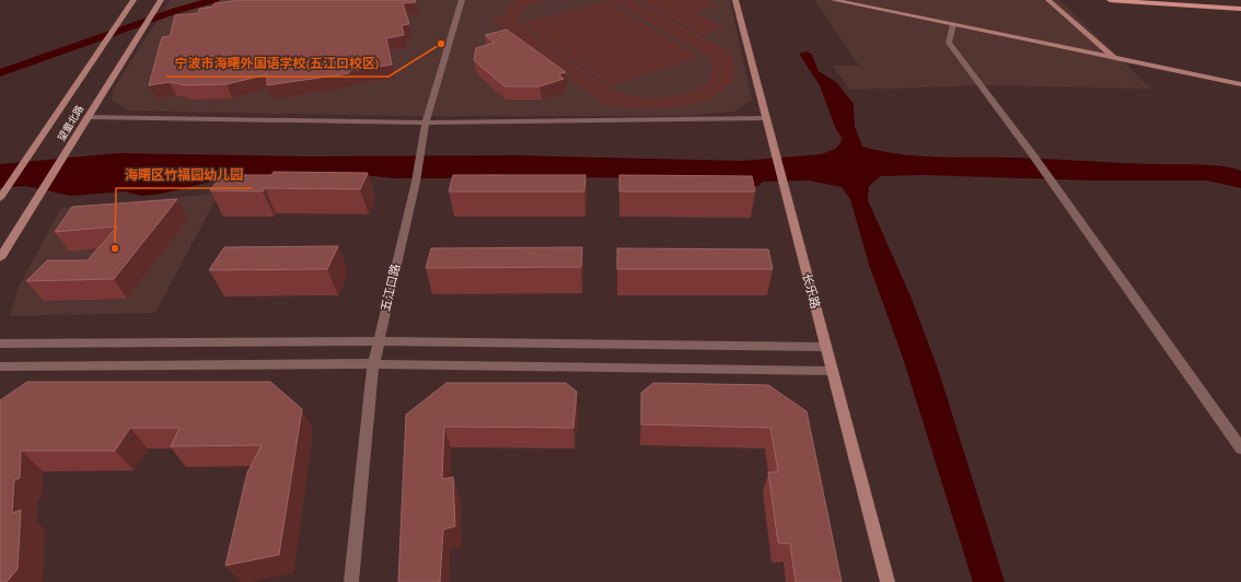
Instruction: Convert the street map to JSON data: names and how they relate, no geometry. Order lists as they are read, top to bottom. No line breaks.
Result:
{"streets":{"street":["望童北路","五江口路","长乐路"]},"places":["宁波市海曙外国语学校(五江口校区)","海曙区竹福园幼儿园"]}
